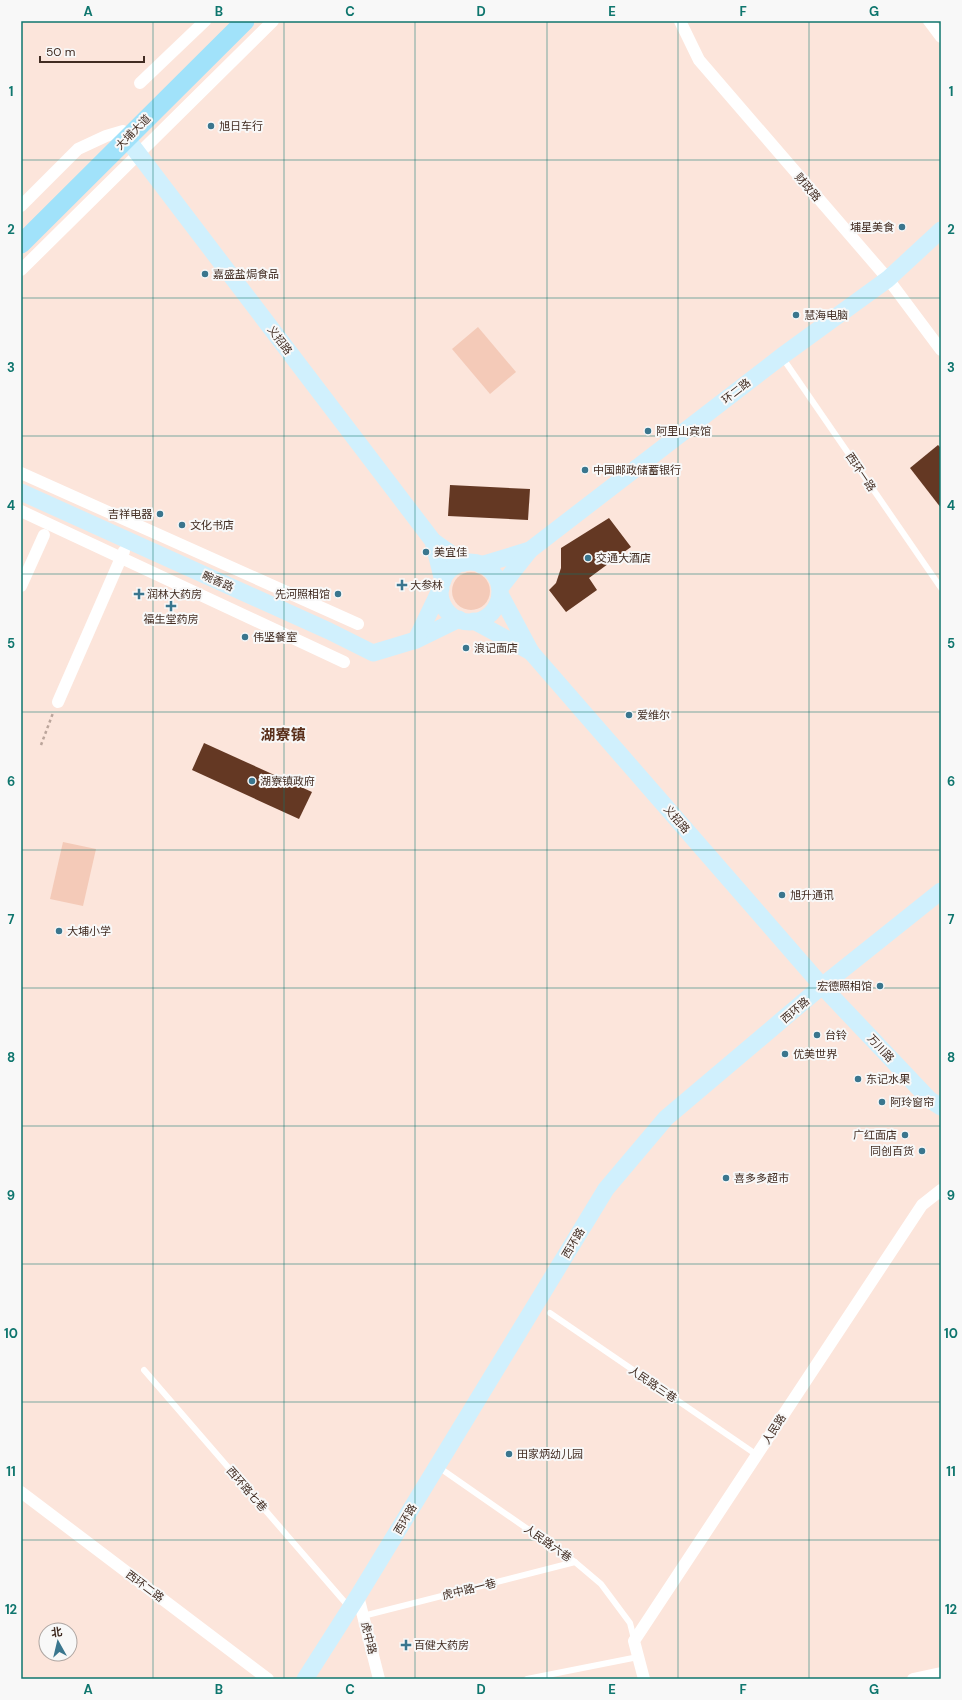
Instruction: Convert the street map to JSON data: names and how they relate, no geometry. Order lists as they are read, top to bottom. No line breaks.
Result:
{"streets":{"main road":["大埔大道","义招路","环二路","畹香路","西环路","万川路"],"street":["财政路","人民路","西环二路","虎中路"],"lane":["西环一路","人民路三巷","西环路七巷","人民路六巷","虎中路一巷"]},"crossings":[["大埔大道","义招路"],["财政路","环二路"],["义招路","西环路"],["义招路","万川路"],["环二路","西环一路"],["西环路","万川路"],["西环路","西环路七巷"],["西环路","人民路六巷"],["西环路","虎中路一巷"],["西环路","虎中路"],["人民路三巷","人民路"],["人民路","人民路六巷"],["西环路七巷","虎中路一巷"],["西环路七巷","虎中路"],["人民路六巷","虎中路一巷"],["虎中路一巷","虎中路"]],"districts":["湖寮镇"],"places":{"other":["旭日车行","埔星美食","嘉盛盐焗食品","慧海电脑","阿里山宾馆","中国邮政储蓄银行","吉祥电器","文化书店","美宜佳","交通大酒店","先河照相馆","伟坚餐室","浪记面店","爱维尔","湖寮镇政府","旭升通讯","大埔小学","宏德照相馆","台铃","优美世界","东记水果","阿玲窗帘","广红面店","同创百货","喜多多超市","田家炳幼儿园"],"health":["大参林","润林大药房","福生堂药房","百健大药房"]},"scale_bar":"50 m","north":"top","grid":{"columns":["A","B","C","D","E","F","G"],"rows":["1","2","3","4","5","6","7","8","9","10","11","12"]}}
